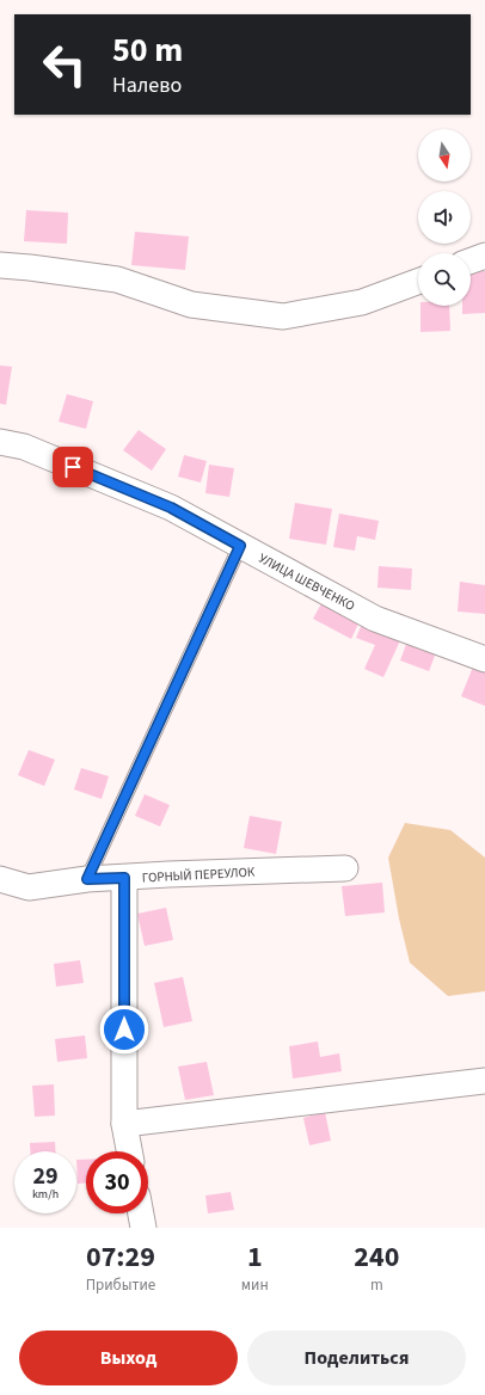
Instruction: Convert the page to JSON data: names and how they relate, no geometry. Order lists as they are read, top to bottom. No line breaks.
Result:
{"streets":{"street":["УЛИЦА ШЕВЧЕНКО","ГОРНЫЙ ПЕРЕУЛОК"]},"north":"bottom","page":{"turn":["50 m","Налево"],"speed":"29 km/h","limit":"30","eta":["07:29","Прибытие","1","мин","240","m"],"buttons":["Выход","Поделиться"]}}
